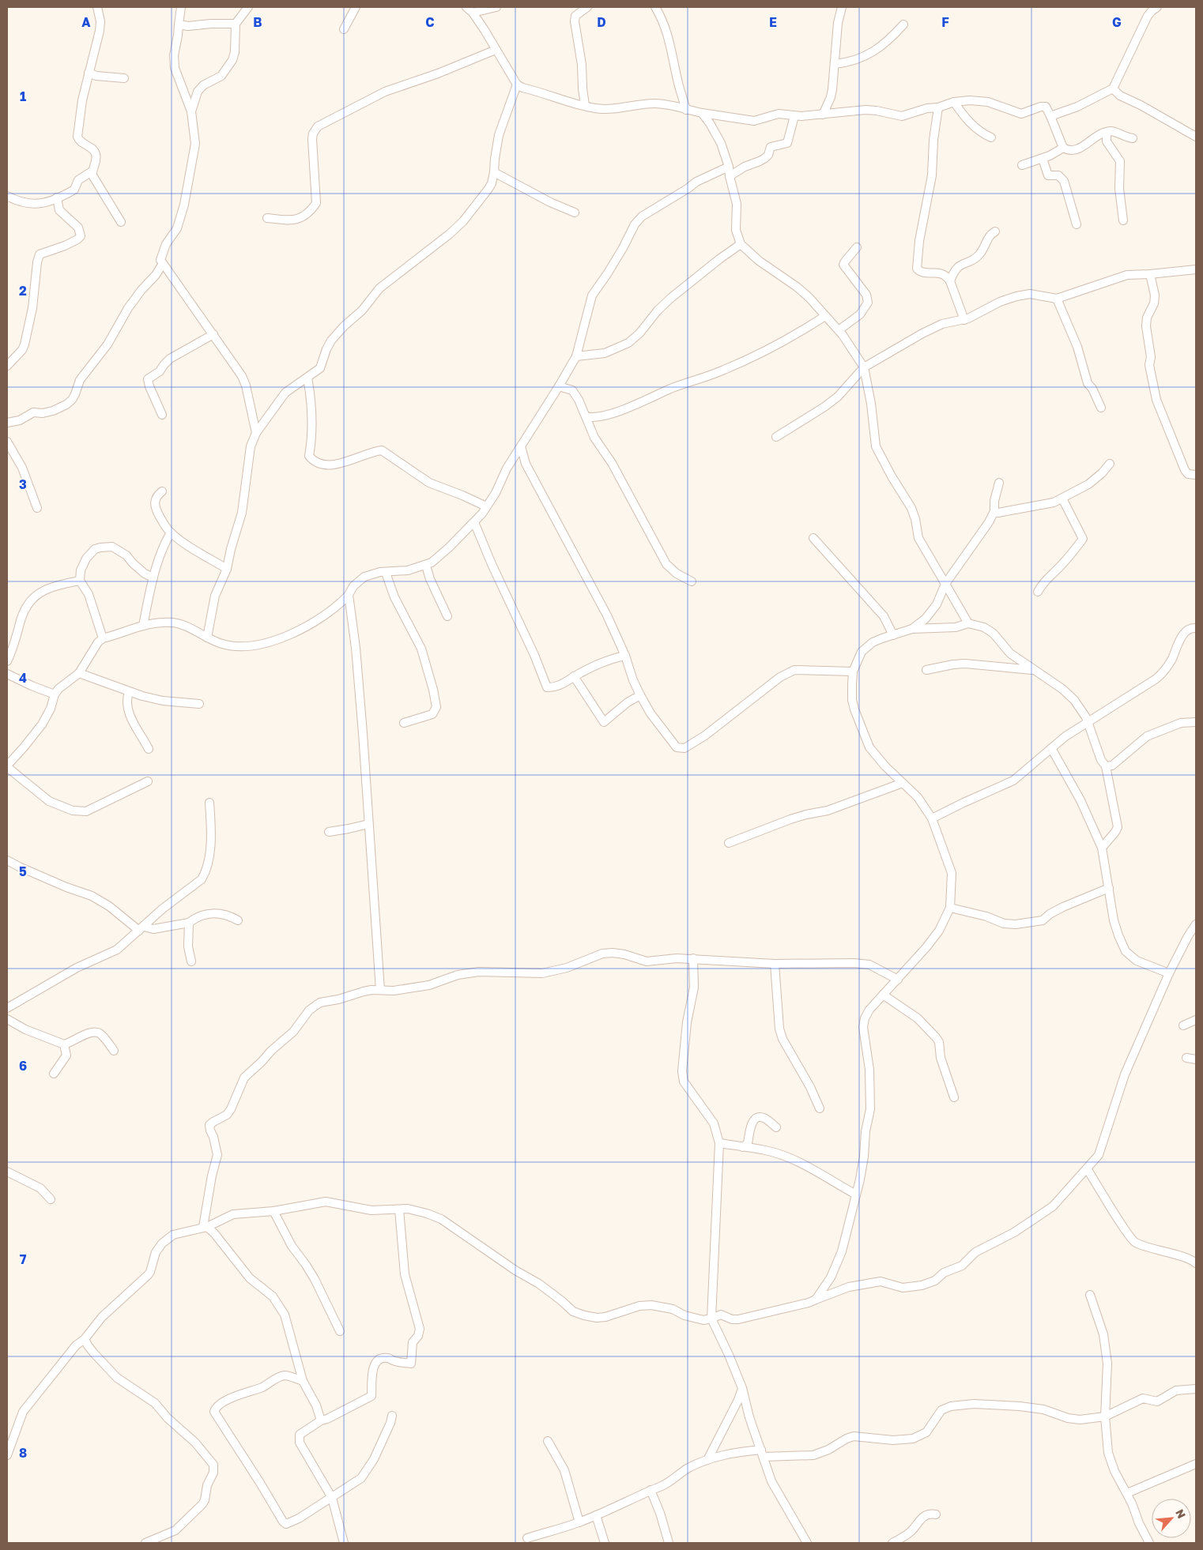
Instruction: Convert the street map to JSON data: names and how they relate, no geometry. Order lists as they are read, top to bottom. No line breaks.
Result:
{"north":"top right","grid":{"columns":["A","B","C","D","E","F","G"],"rows":["1","2","3","4","5","6","7","8"]}}
